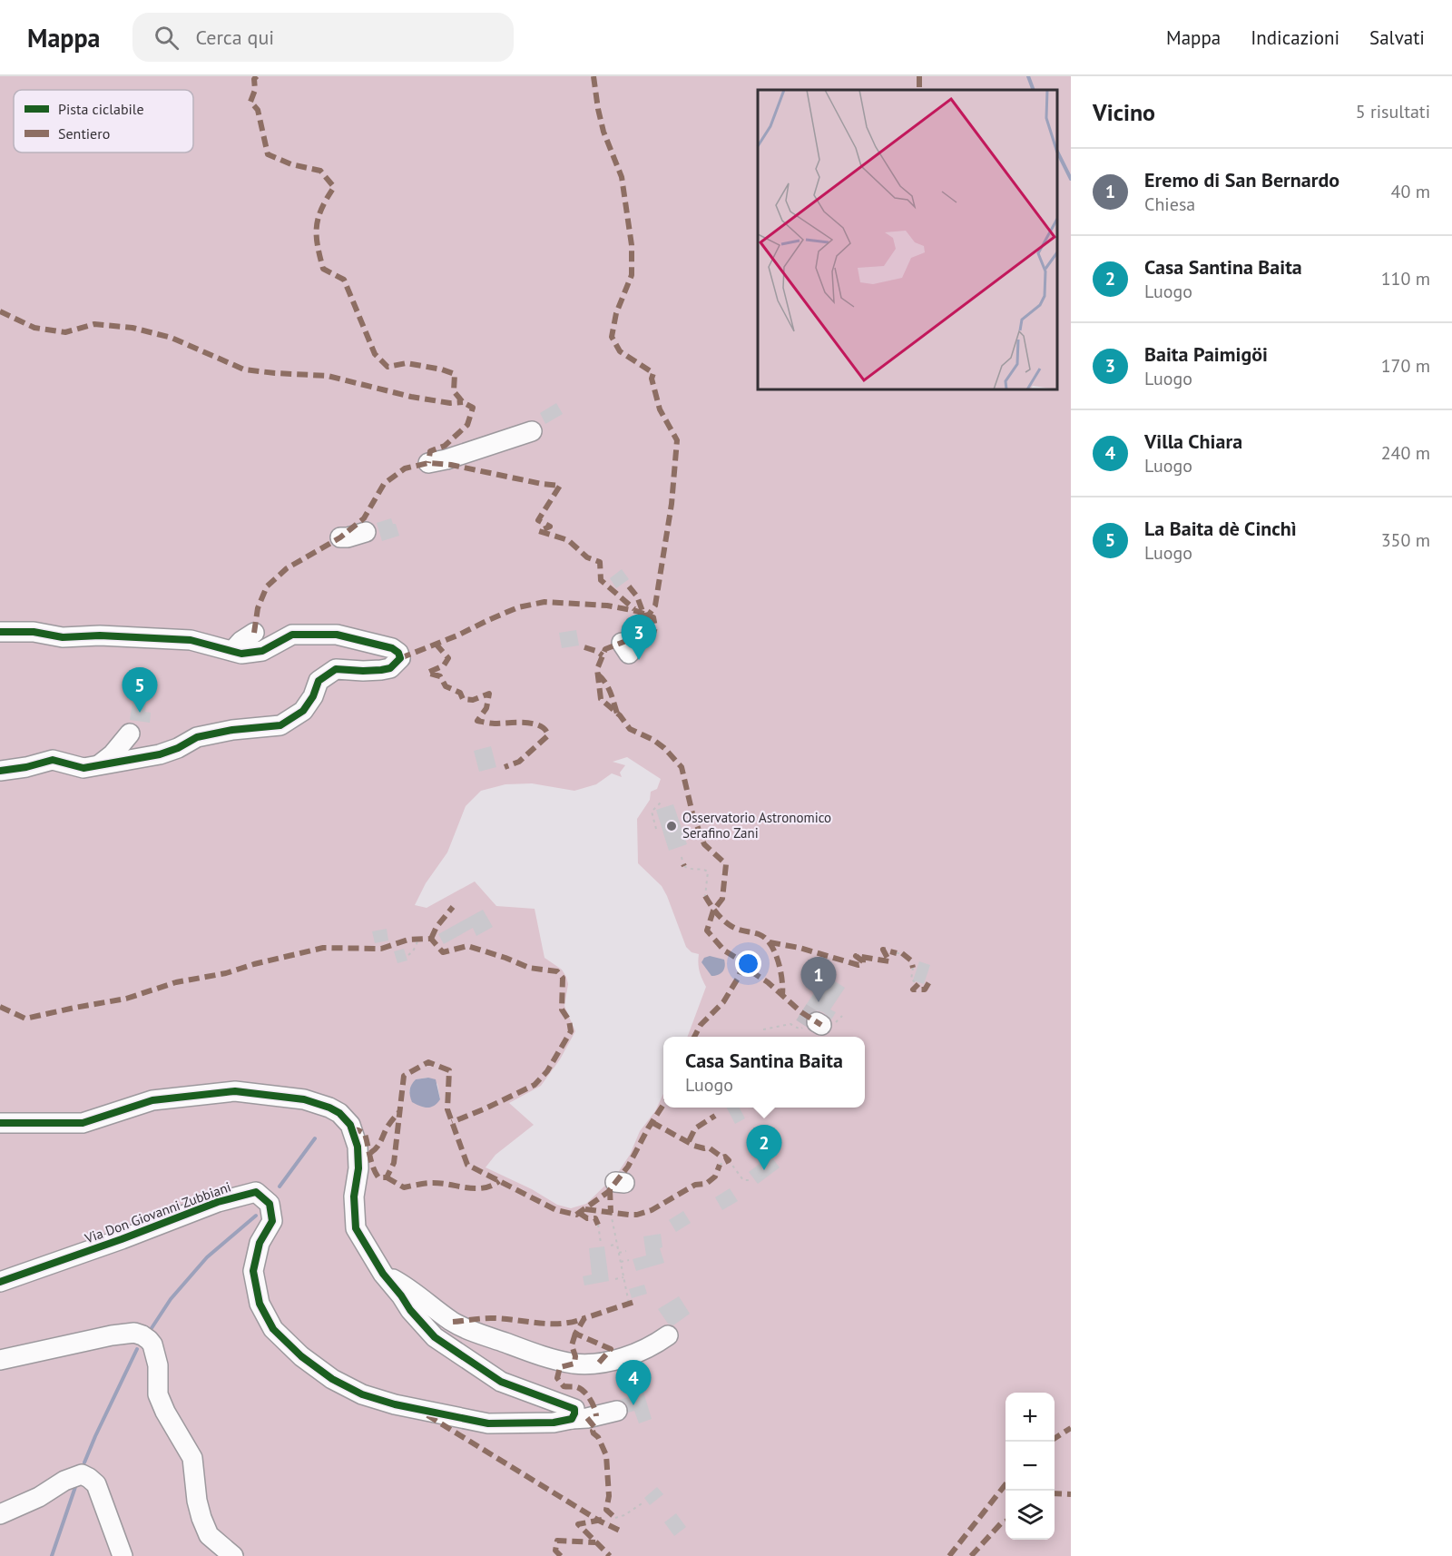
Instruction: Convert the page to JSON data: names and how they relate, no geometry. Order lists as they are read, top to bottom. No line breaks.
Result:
{"streets":{"street":["Via Don Giovanni Zubbiani"]},"places":["Osservatorio Astronomico Serafino Zani"],"legend":["Pista ciclabile","Sentiero"],"page":{"header":"Mappa","search":"Cerca qui","nav":["Mappa","Indicazioni","Salvati"],"heading":["Vicino","5 risultati"],"list":[{"mark":"1","name":"Eremo di San Bernardo","note":"Chiesa","value":"40 m"},{"mark":"2","name":"Casa Santina Baita","note":"Luogo","value":"110 m"},{"mark":"3","name":"Baita Paimigöi","note":"Luogo","value":"170 m"},{"mark":"4","name":"Villa Chiara","note":"Luogo","value":"240 m"},{"mark":"5","name":"La Baita dè Cinchì","note":"Luogo","value":"350 m"}],"pins":["3","5","1","2","4"],"popup":["Casa Santina Baita","Luogo"],"map_buttons":["+","−"]}}
